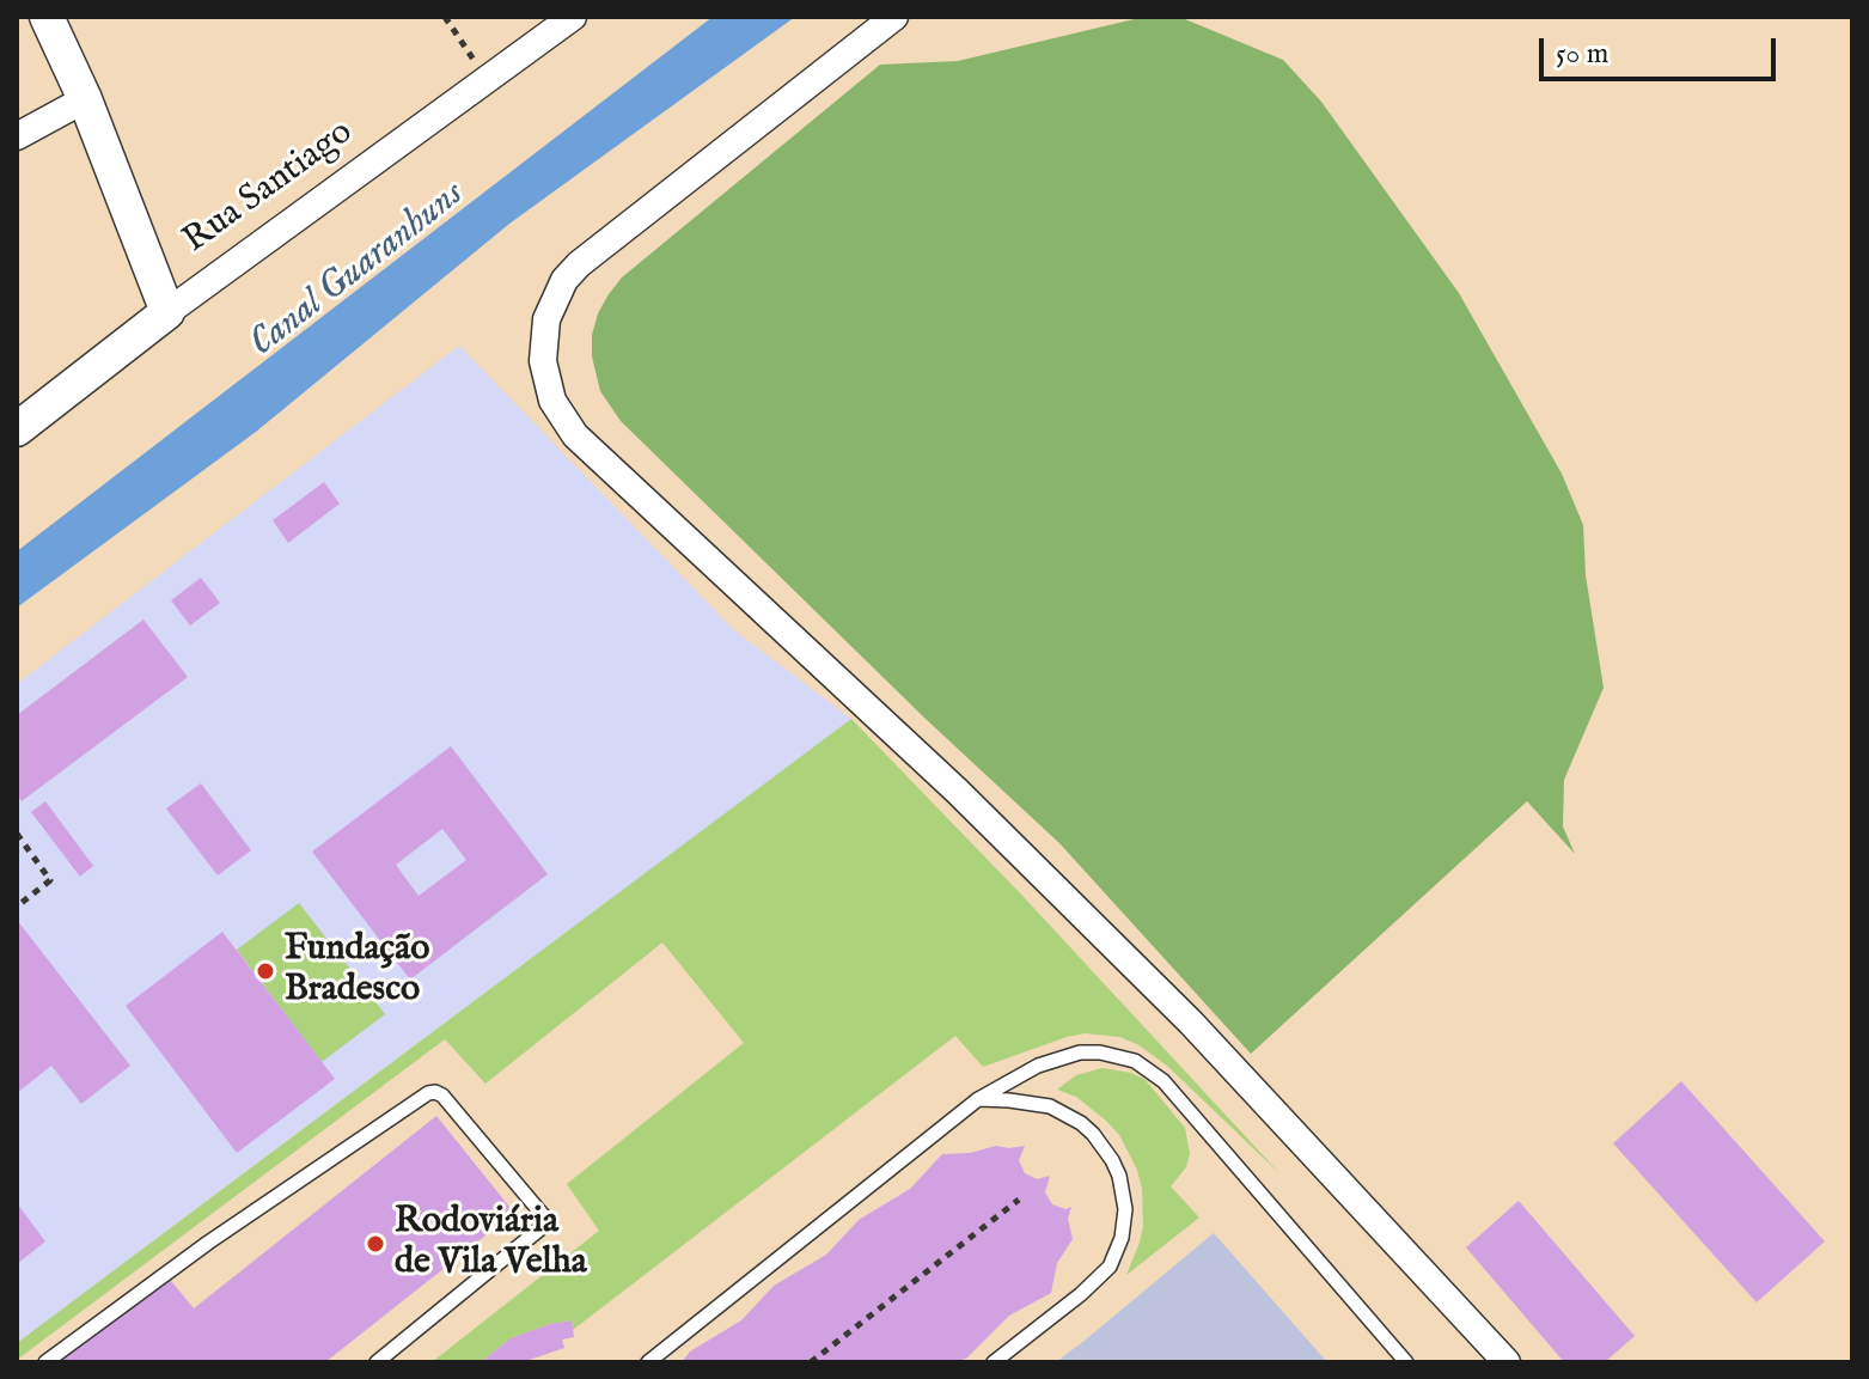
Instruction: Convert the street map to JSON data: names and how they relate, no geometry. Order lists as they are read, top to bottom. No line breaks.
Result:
{"streets":{"street":["Rua Santiago"]},"water":["Canal Guaranhuns"],"places":["Fundação Bradesco","Rodoviária de Vila Velha"],"scale_bar":"50 m"}
